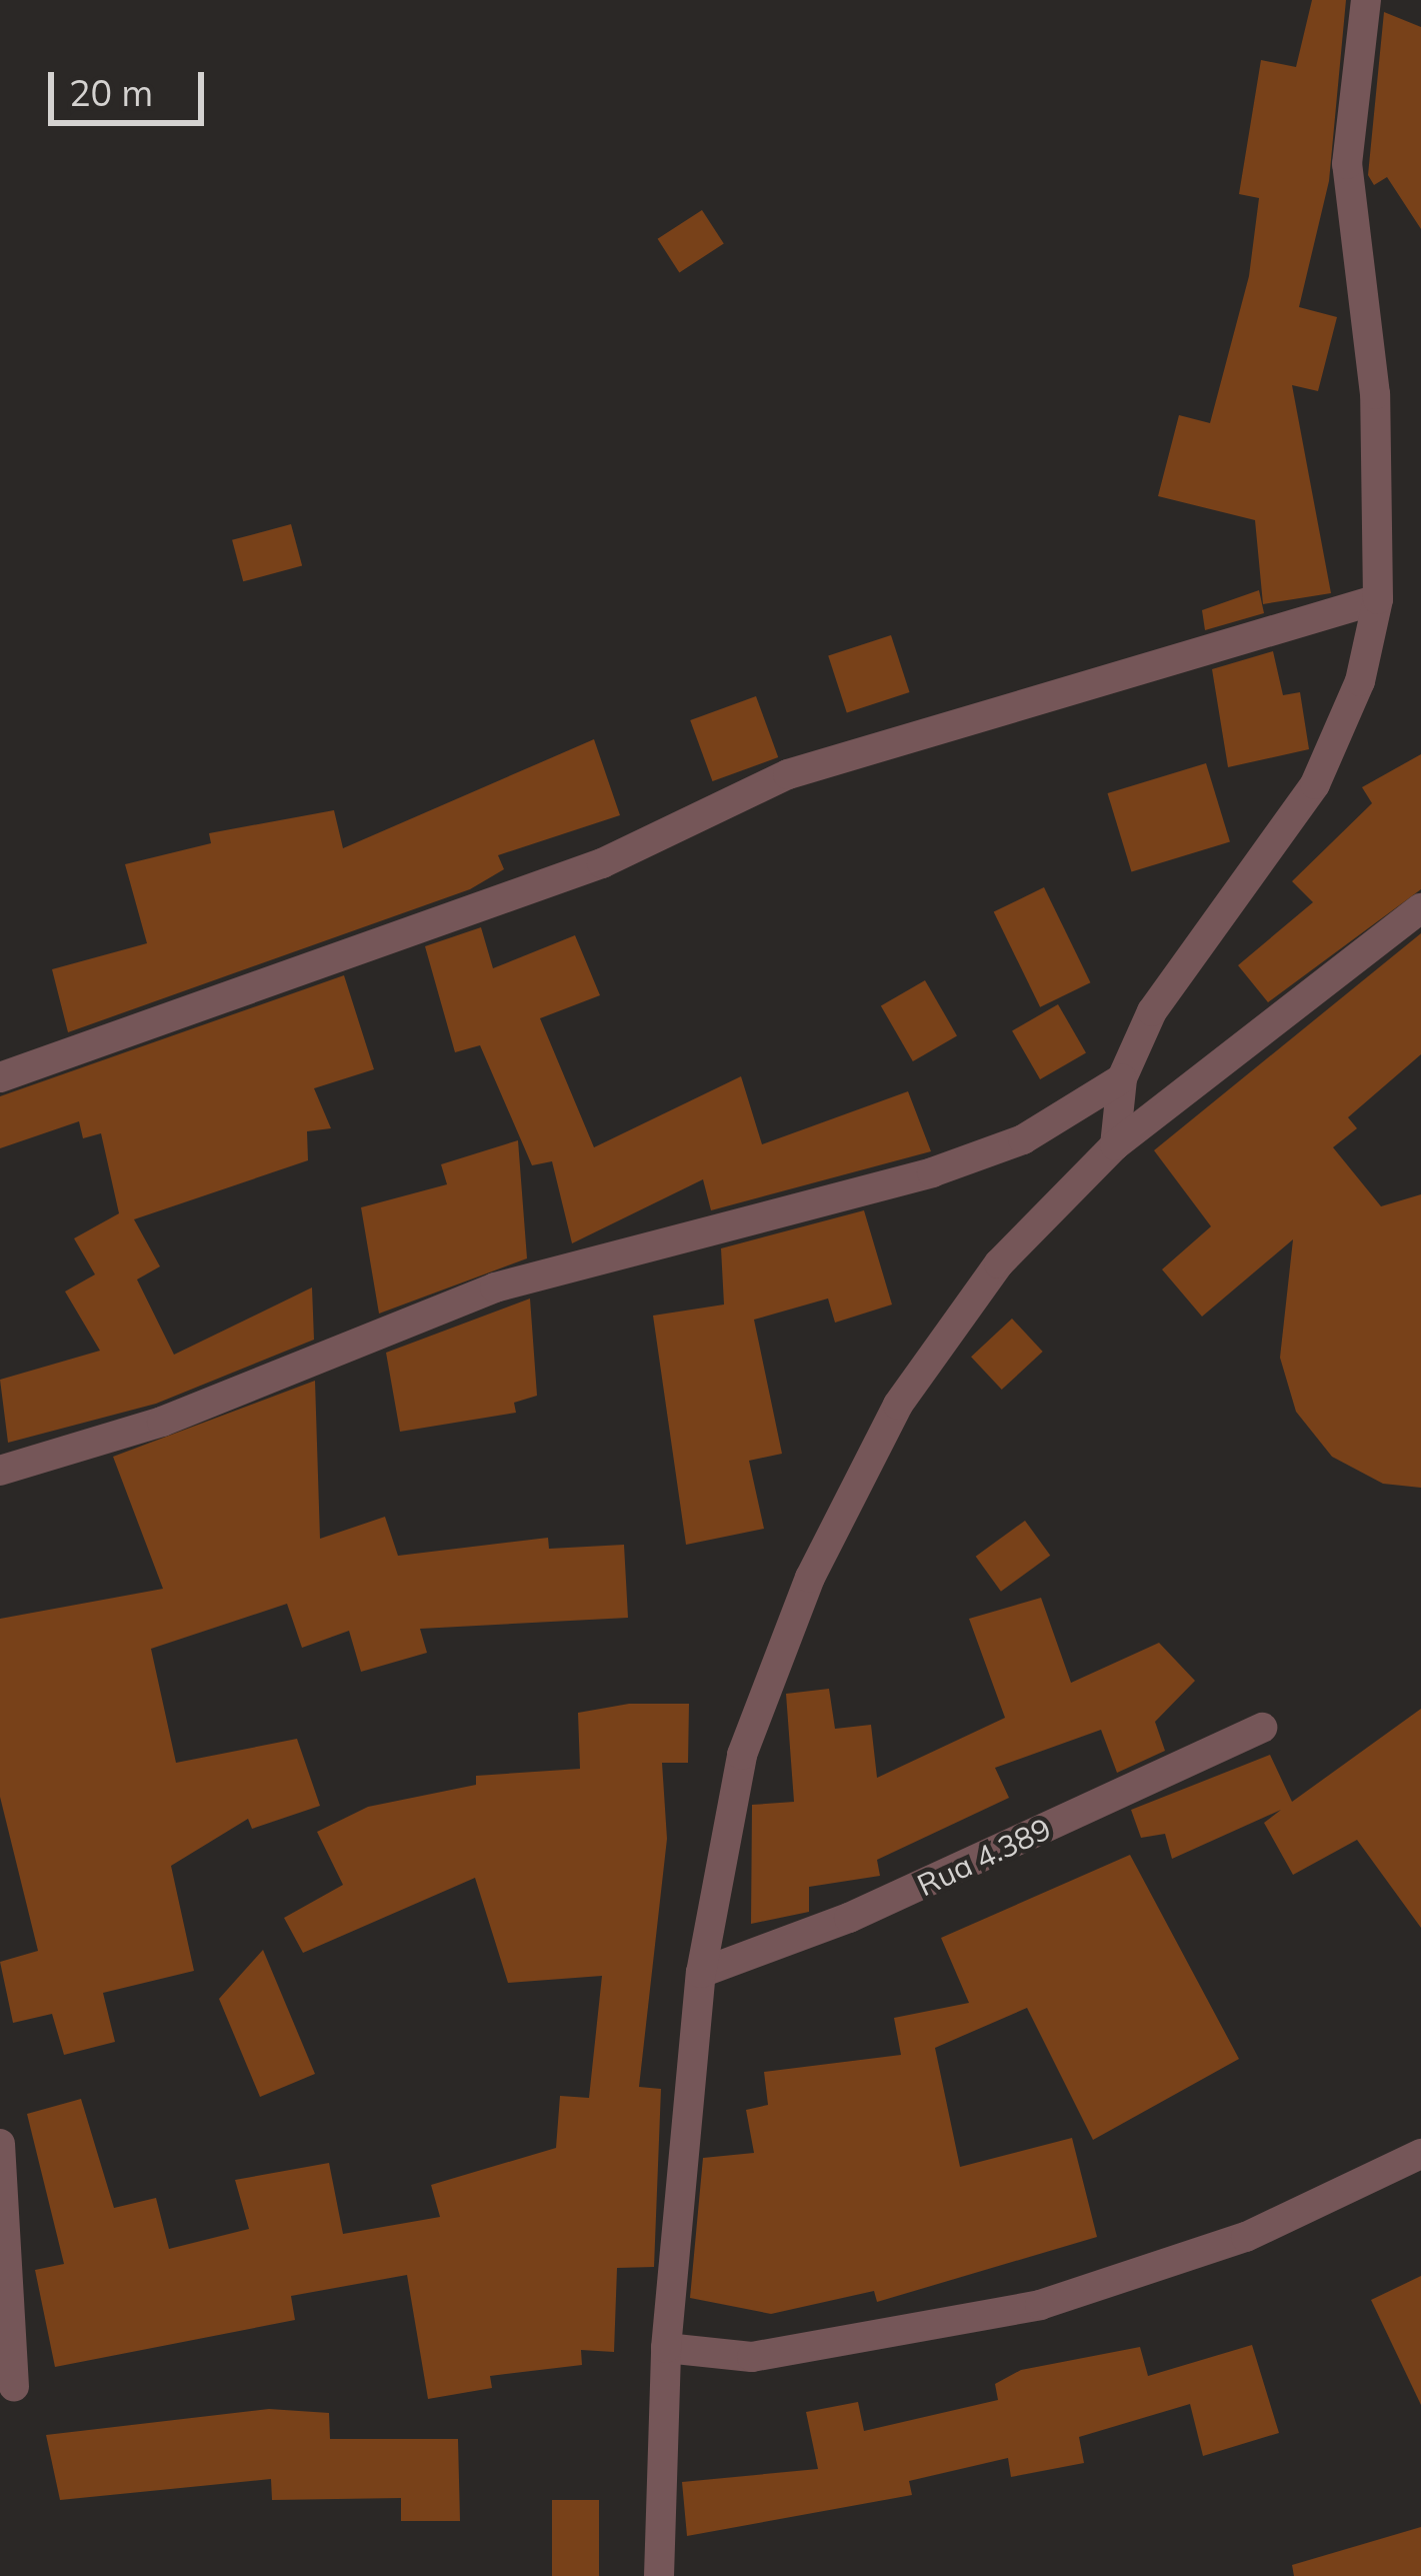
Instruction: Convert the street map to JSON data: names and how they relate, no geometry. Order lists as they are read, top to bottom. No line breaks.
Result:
{"streets":{"street":["Rua 4.389"]},"scale_bar":"20 m"}
